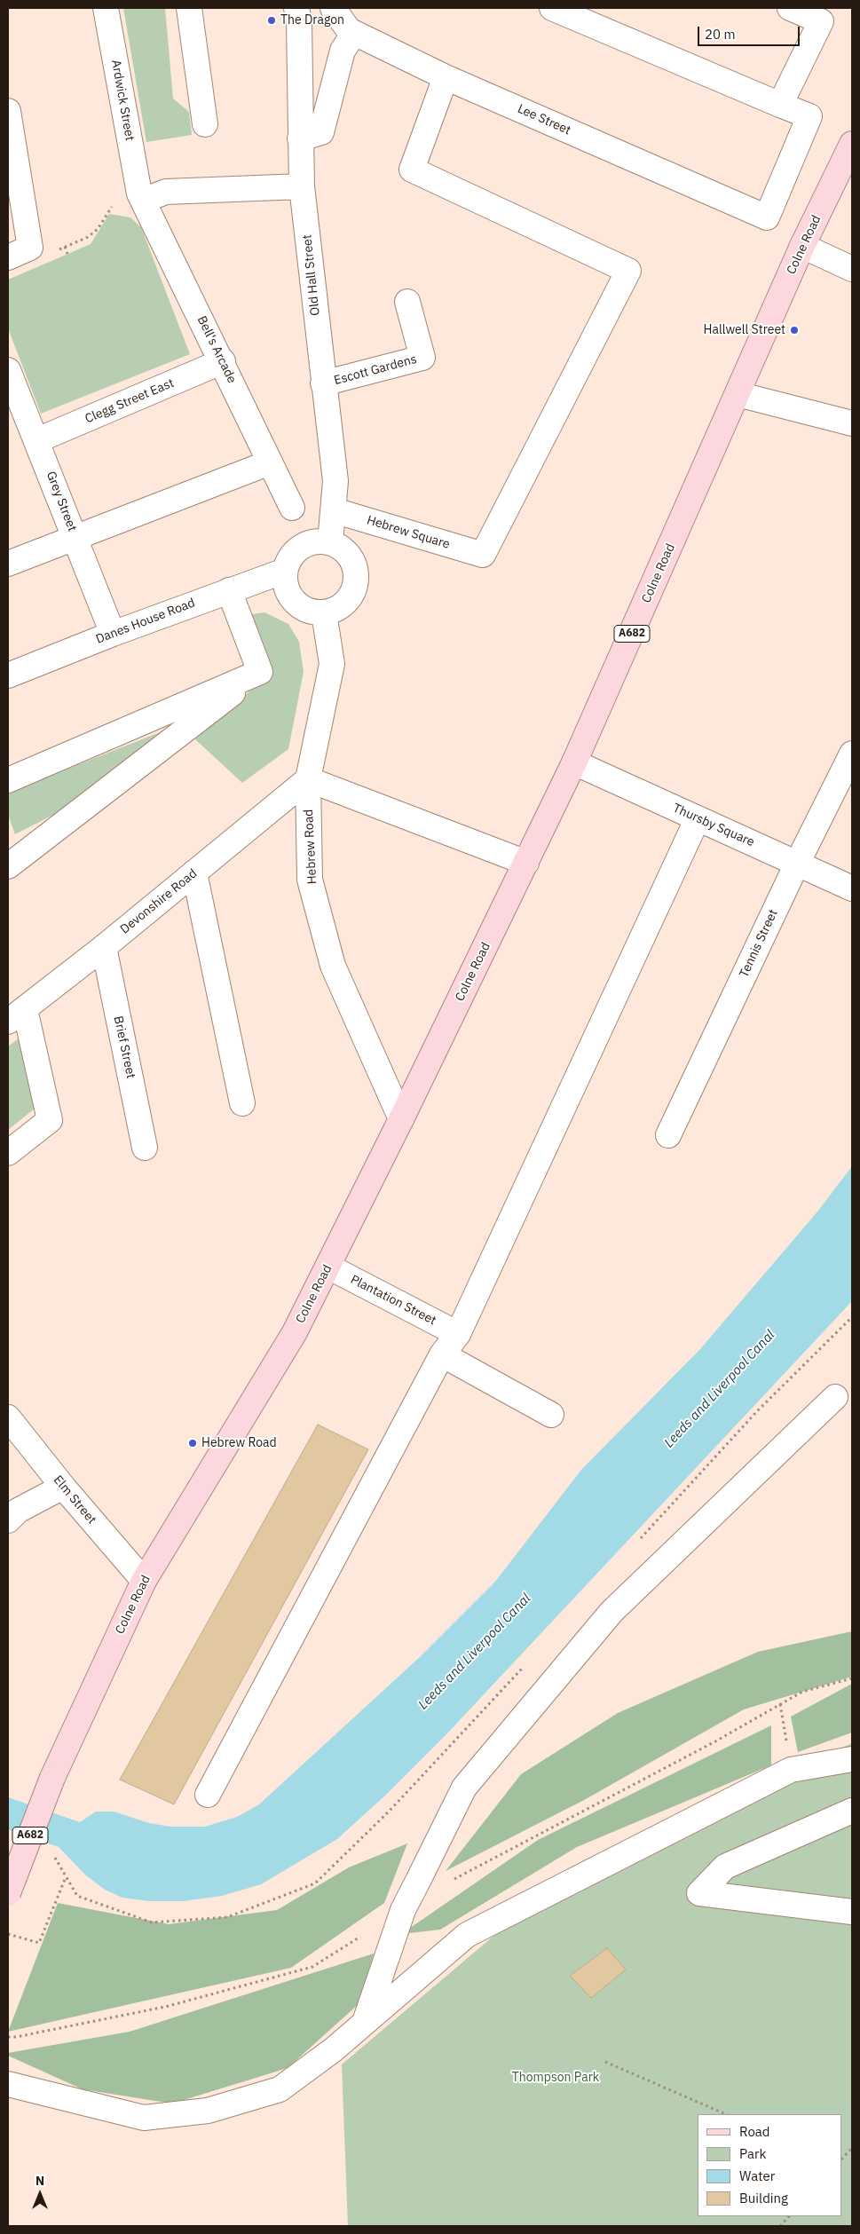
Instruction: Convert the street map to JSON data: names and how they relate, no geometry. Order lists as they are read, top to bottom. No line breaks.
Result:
{"streets":{"main road":["Colne Road","A682"],"street":["Ardwick Street","Lee Street","Old Hall Street","Bell's Arcade","Escott Gardens","Clegg Street East","Grey Street","Hebrew Square","Danes House Road","Thursby Square","Hebrew Road","Devonshire Road","Tennis Street","Brief Street","Plantation Street","Elm Street"]},"crossings":[["Ardwick Street","Bell's Arcade"],["Lee Street","Hebrew Square"],["Colne Road","Thursby Square"],["Colne Road","Hebrew Road"],["Colne Road","Plantation Street"],["Colne Road","Elm Street"],["Old Hall Street","Escott Gardens"],["Old Hall Street","Hebrew Square"],["Old Hall Street","Danes House Road"],["Old Hall Street","Hebrew Road"],["Bell's Arcade","Clegg Street East"],["Clegg Street East","Grey Street"],["Grey Street","Danes House Road"],["Danes House Road","Hebrew Road"],["Thursby Square","Tennis Street"],["Hebrew Road","Devonshire Road"],["Devonshire Road","Brief Street"]],"water":["Leeds and Liverpool Canal"],"parks":["Thompson Park"],"places":["The Dragon","Hallwell Street","Hebrew Road"],"legend":["Road","Park","Water","Building"],"scale_bar":"20 m","north":"top"}
